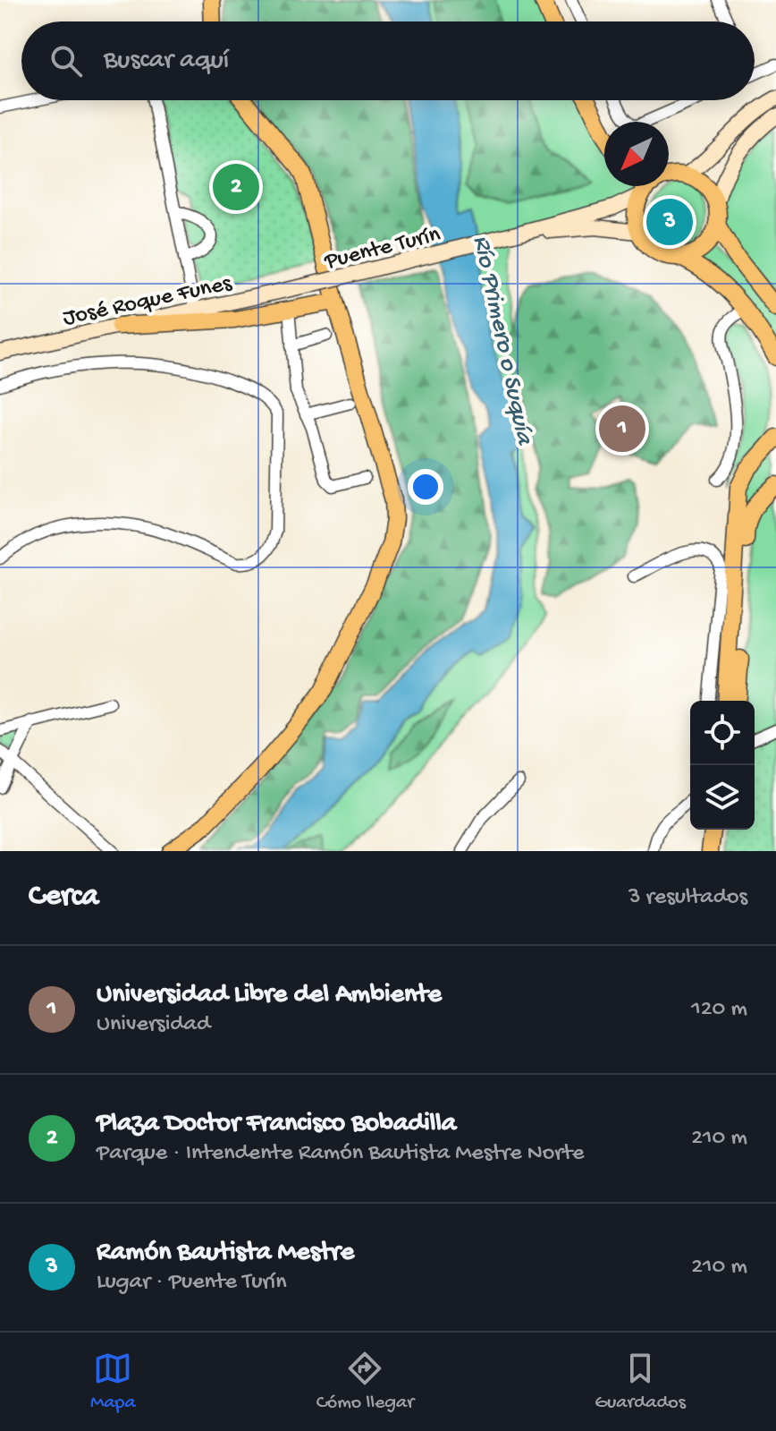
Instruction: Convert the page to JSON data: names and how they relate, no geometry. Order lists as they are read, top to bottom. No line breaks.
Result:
{"streets":{"main road":["Puente Turín","José Roque Funes"]},"crossings":[["Puente Turín","José Roque Funes"]],"water":["Río Primero o Suquía"],"north":"bottom left","page":{"search":"Buscar aquí","pins":["2","3","1"],"heading":["Cerca","3 resultados"],"list":[{"mark":"1","name":"Universidad Libre del Ambiente","note":"Universidad","value":"120 m"},{"mark":"2","name":"Plaza Doctor Francisco Bobadilla","note":"Parque · Intendente Ramón Bautista Mestre Norte","value":"210 m"},{"mark":"3","name":"Ramón Bautista Mestre","note":"Lugar · Puente Turín","value":"210 m"}],"nav":["Mapa","Cómo llegar","Guardados"]}}
